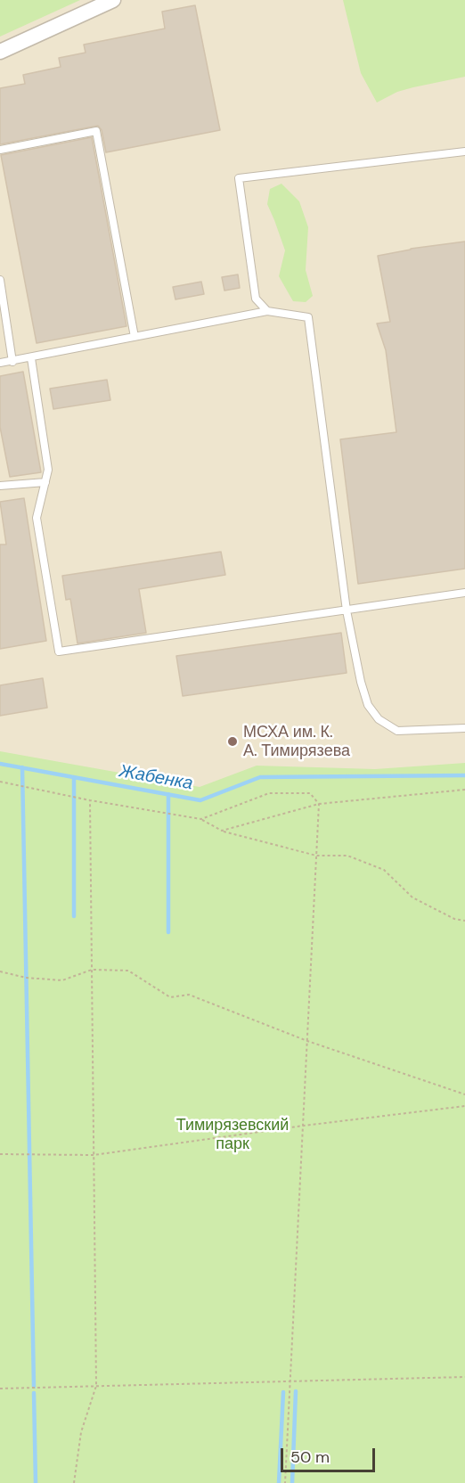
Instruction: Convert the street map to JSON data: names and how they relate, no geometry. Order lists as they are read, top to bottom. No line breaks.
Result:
{"water":["Жабенка"],"parks":["Тимирязевский парк"],"places":["МСХА им. К. А. Тимирязева"],"scale_bar":"50 m"}
